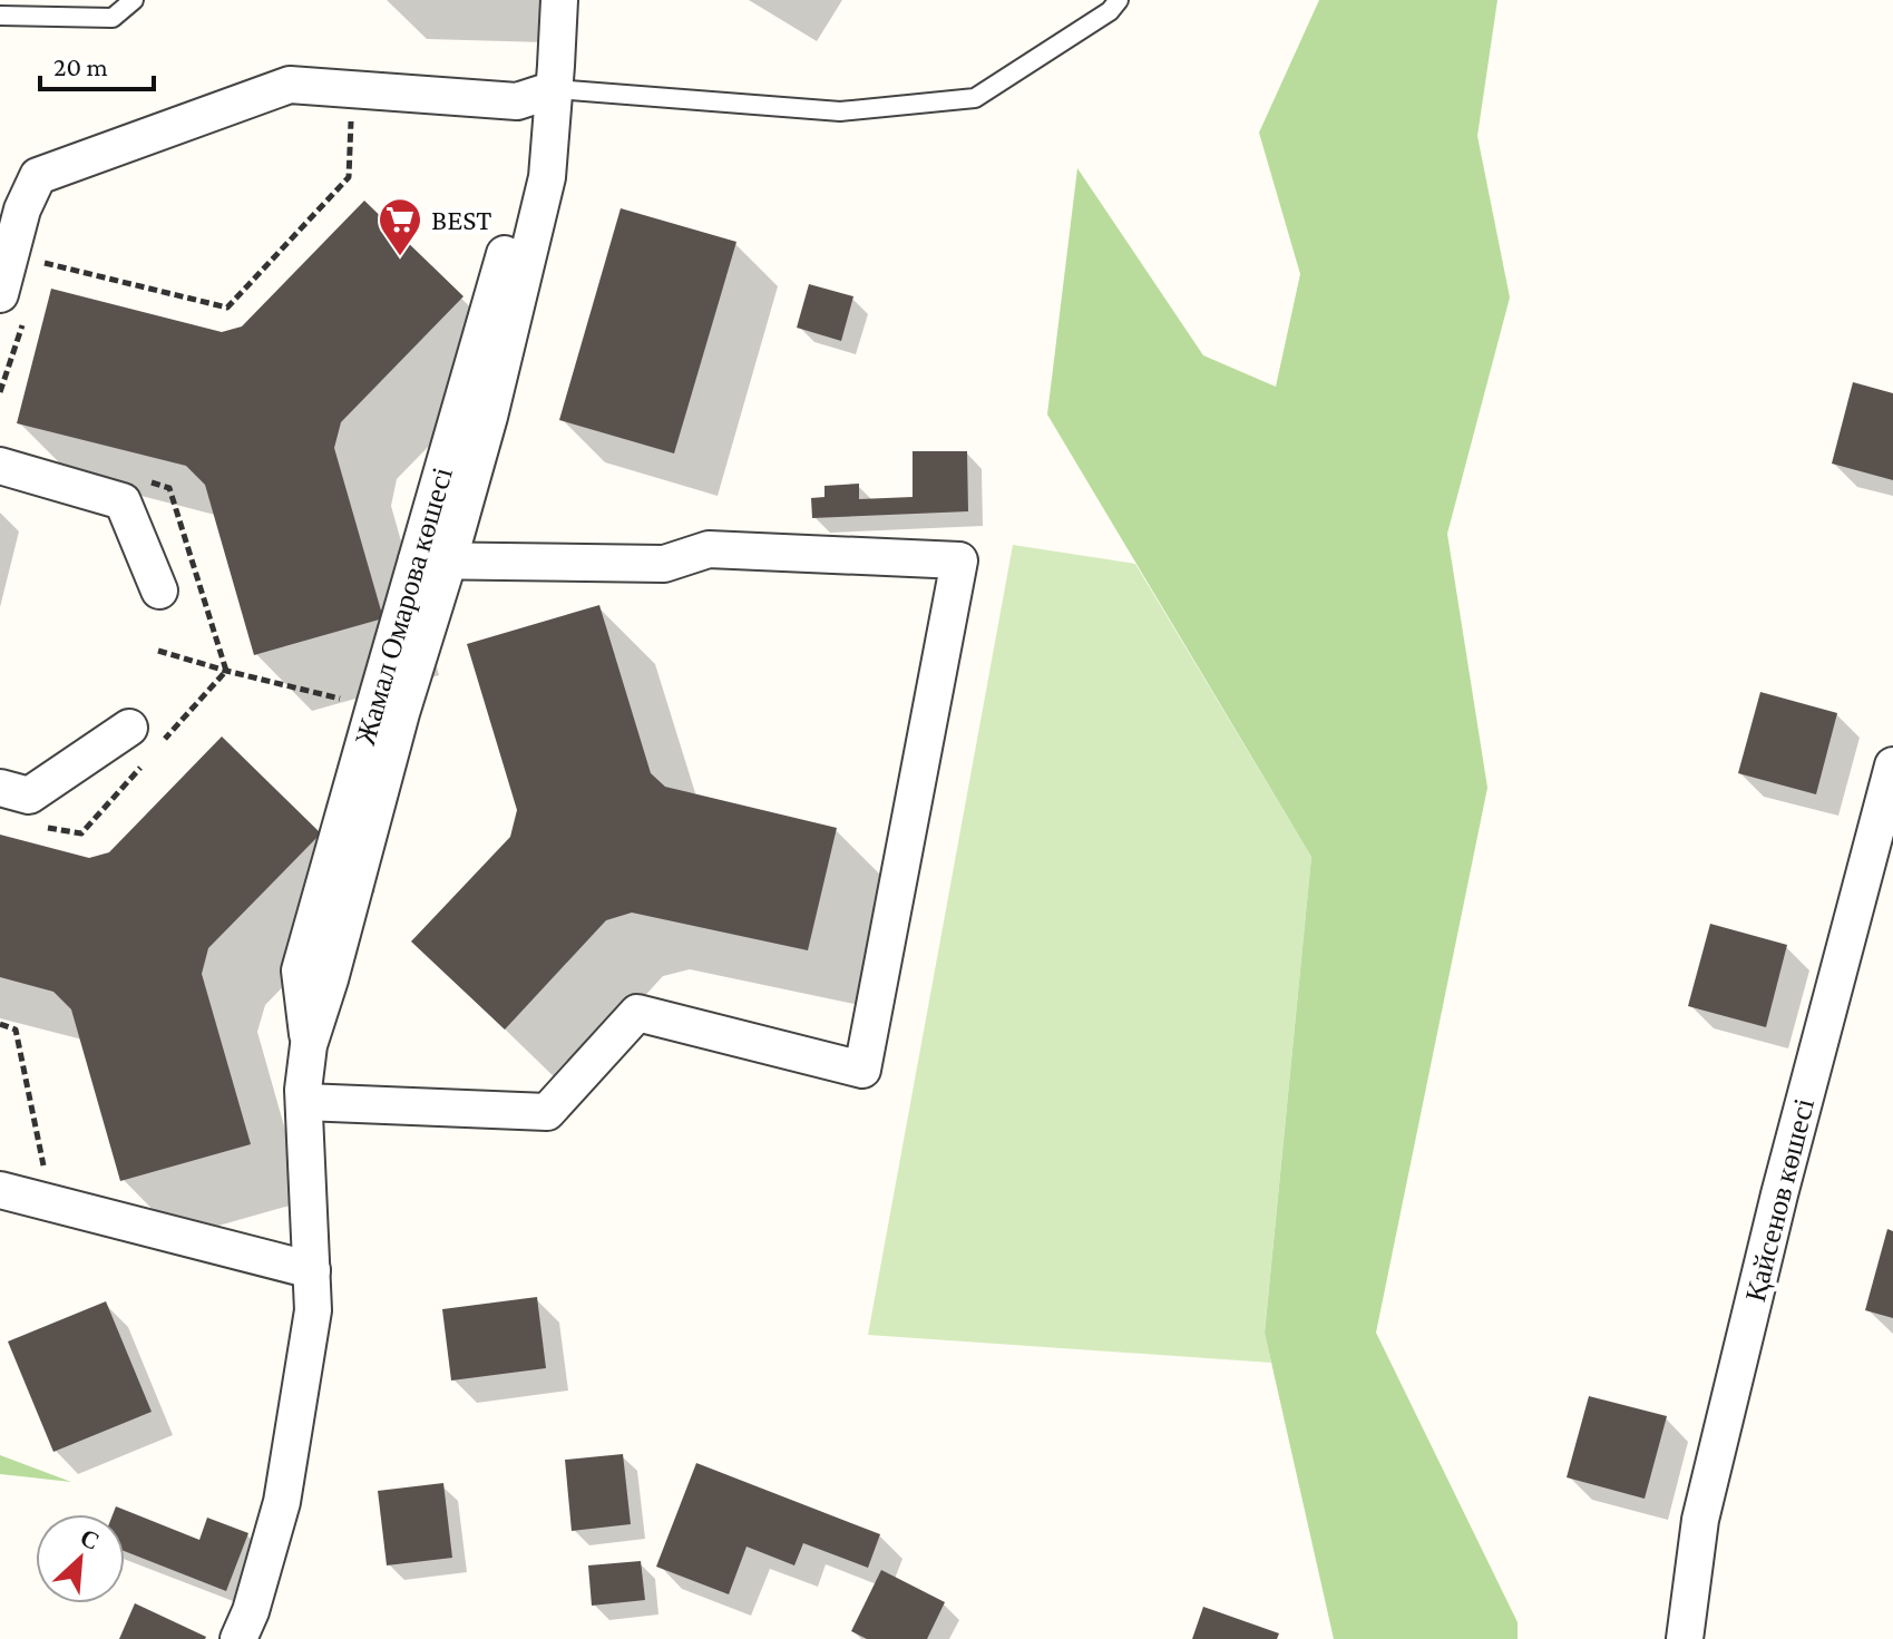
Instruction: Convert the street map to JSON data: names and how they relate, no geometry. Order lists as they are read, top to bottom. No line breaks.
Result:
{"streets":{"street":["Жамал Омарова көшесі","Қайсенов көшесі"]},"places":{"supermarket":["BEST"]},"scale_bar":"20 m","north":"top right"}
